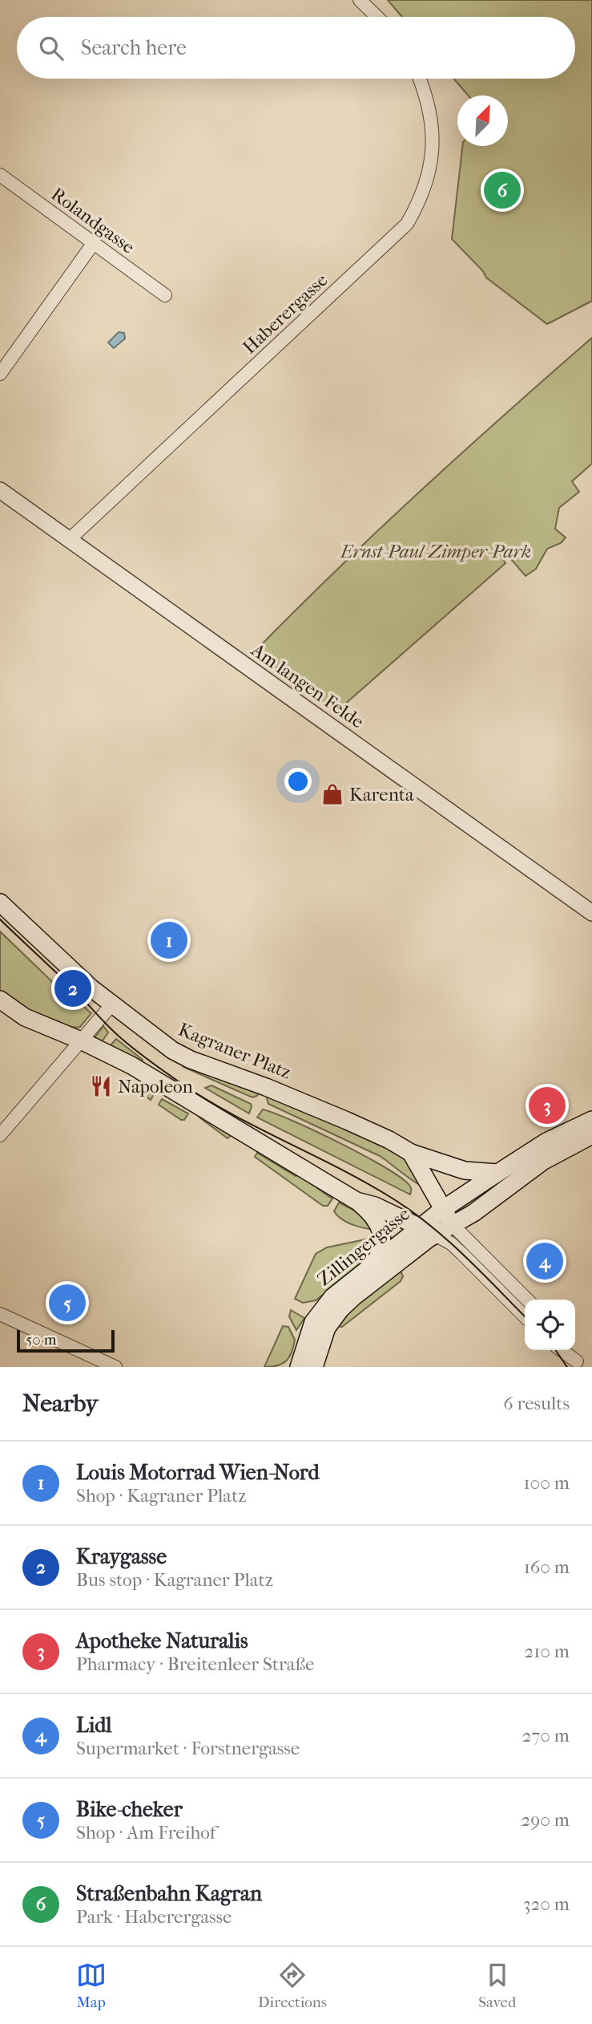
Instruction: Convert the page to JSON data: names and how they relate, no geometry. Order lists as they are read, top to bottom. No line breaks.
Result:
{"streets":{"main road":["Kagraner Platz","Zillingergasse"],"street":["Rolandgasse","Haberergasse","Am langen Felde"]},"crossings":[["Haberergasse","Am langen Felde"]],"parks":["Ernst-Paul-Zimper-Park"],"places":{"shop":["Karenta"],"restaurant":["Napoleon"]},"scale_bar":"50 m","north":"top right","page":{"search":"Search here","pins":["6","1","2","3","4","5"],"scale":"50 m","heading":["Nearby","6 results"],"list":[{"mark":"1","name":"Louis Motorrad Wien-Nord","note":"Shop · Kagraner Platz","value":"100 m"},{"mark":"2","name":"Kraygasse","note":"Bus stop · Kagraner Platz","value":"160 m"},{"mark":"3","name":"Apotheke Naturalis","note":"Pharmacy · Breitenleer Straße","value":"210 m"},{"mark":"4","name":"Lidl","note":"Supermarket · Forstnergasse","value":"270 m"},{"mark":"5","name":"Bike-cheker","note":"Shop · Am Freihof","value":"290 m"},{"mark":"6","name":"Straßenbahn Kagran","note":"Park · Haberergasse","value":"320 m"}],"nav":["Map","Directions","Saved"]}}
